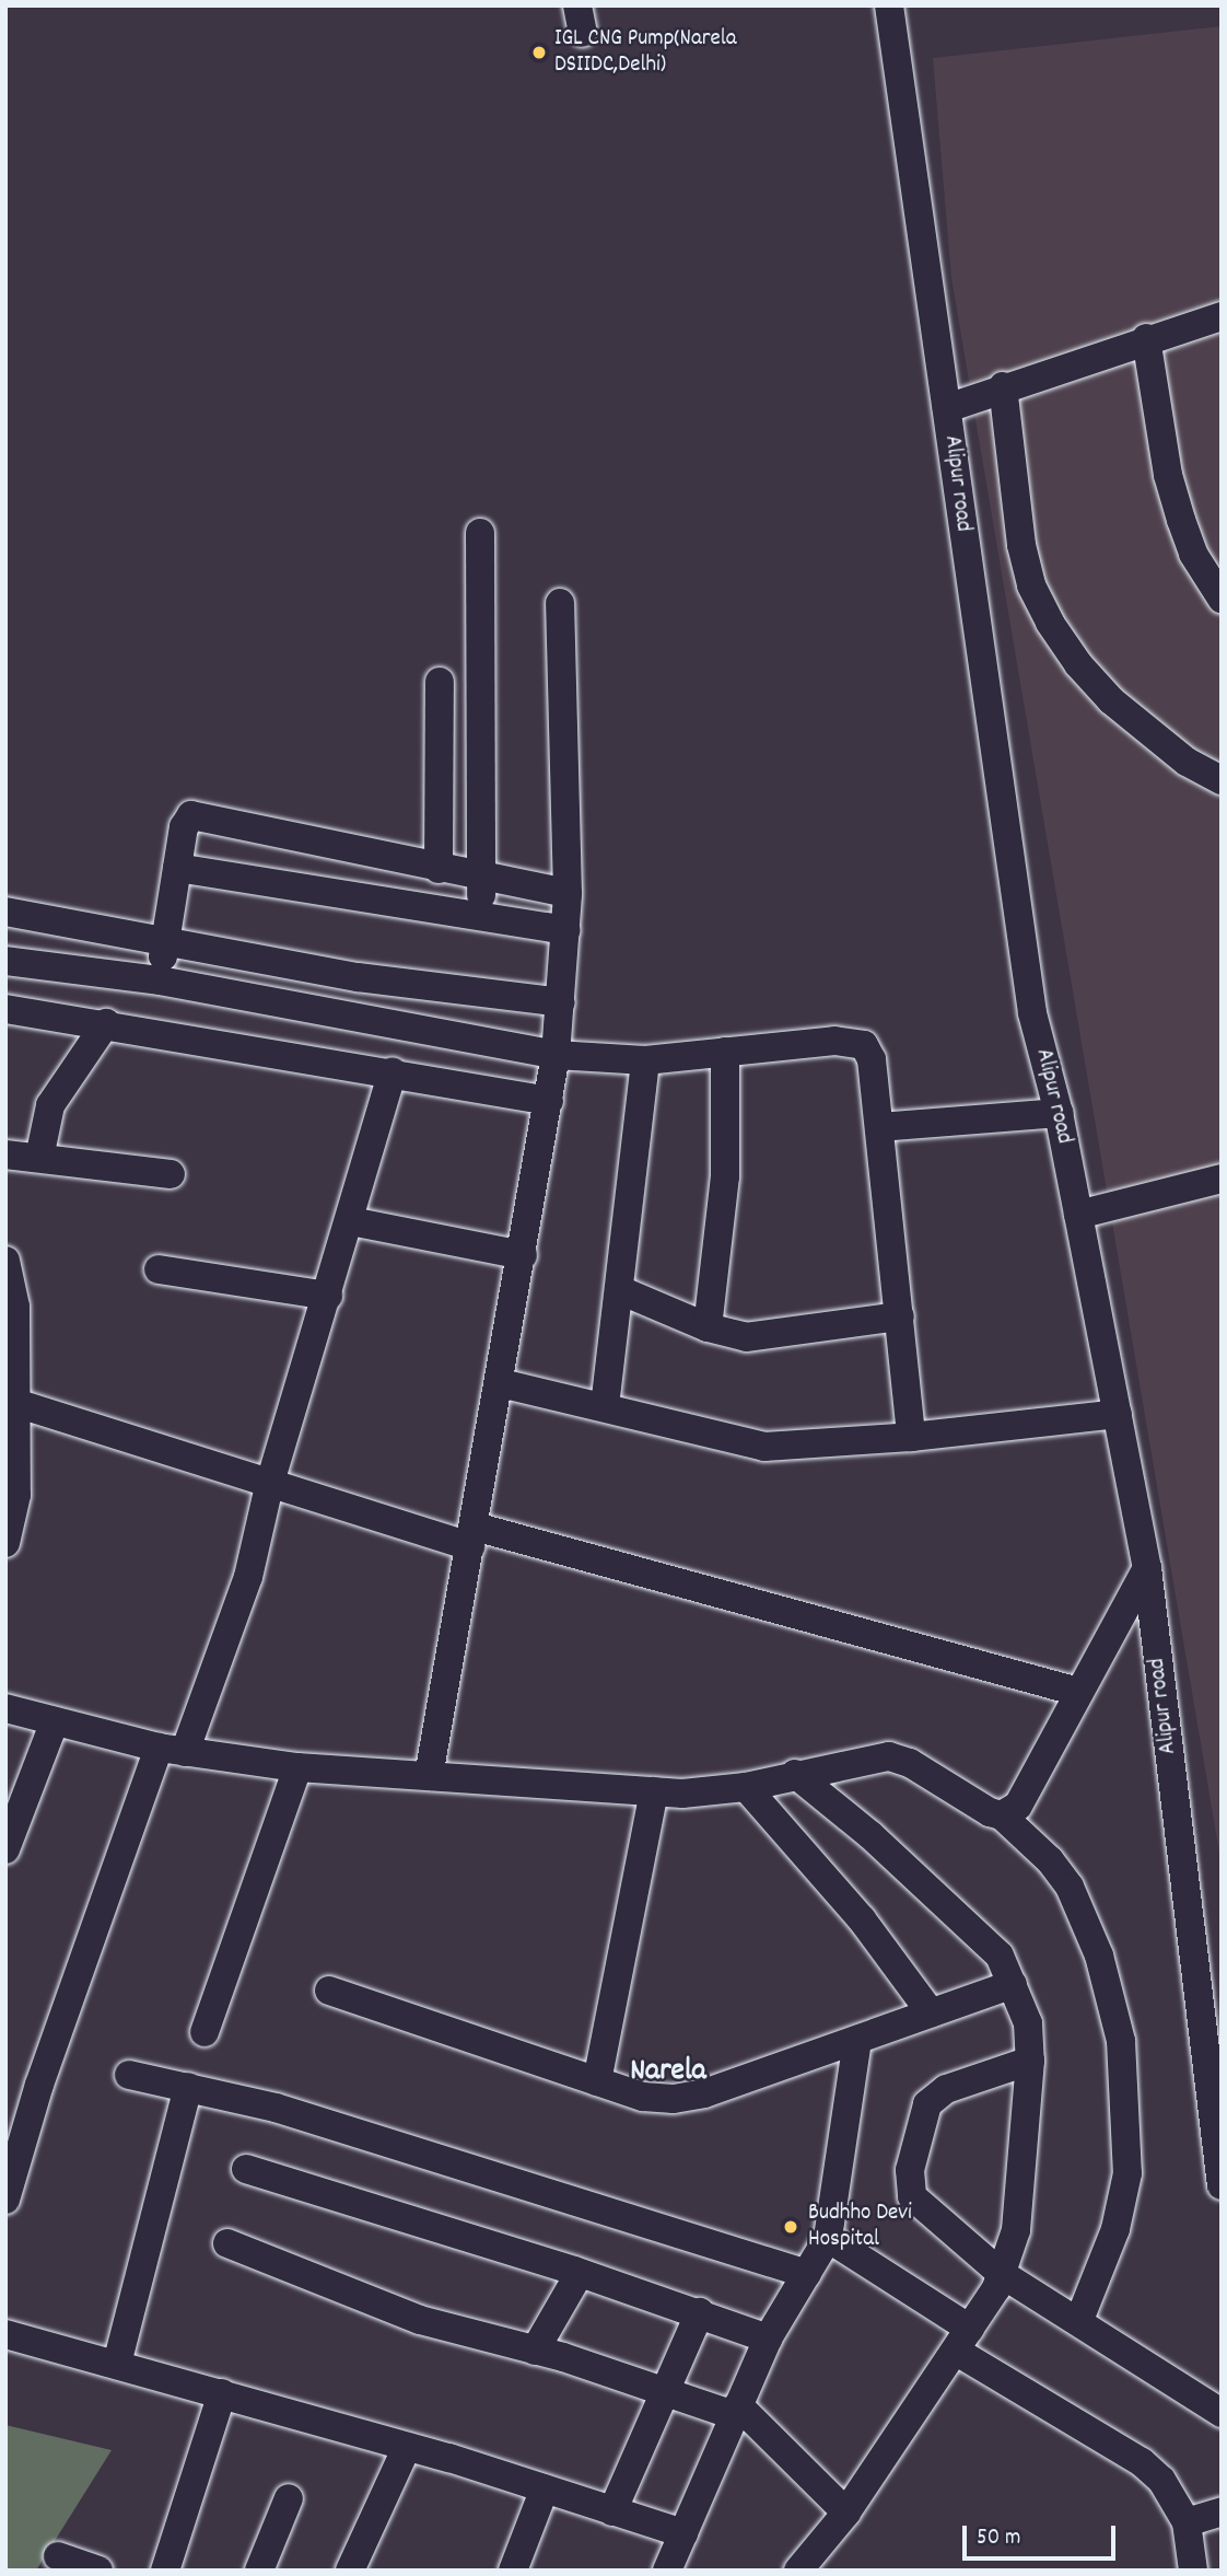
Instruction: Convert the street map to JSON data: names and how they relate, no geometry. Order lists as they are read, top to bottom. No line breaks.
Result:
{"streets":{"street":["Alipur road"]},"districts":["Narela"],"places":["IGL CNG Pump(Narela DSIIDC,Delhi)","Budhho Devi Hospital"],"scale_bar":"50 m"}
